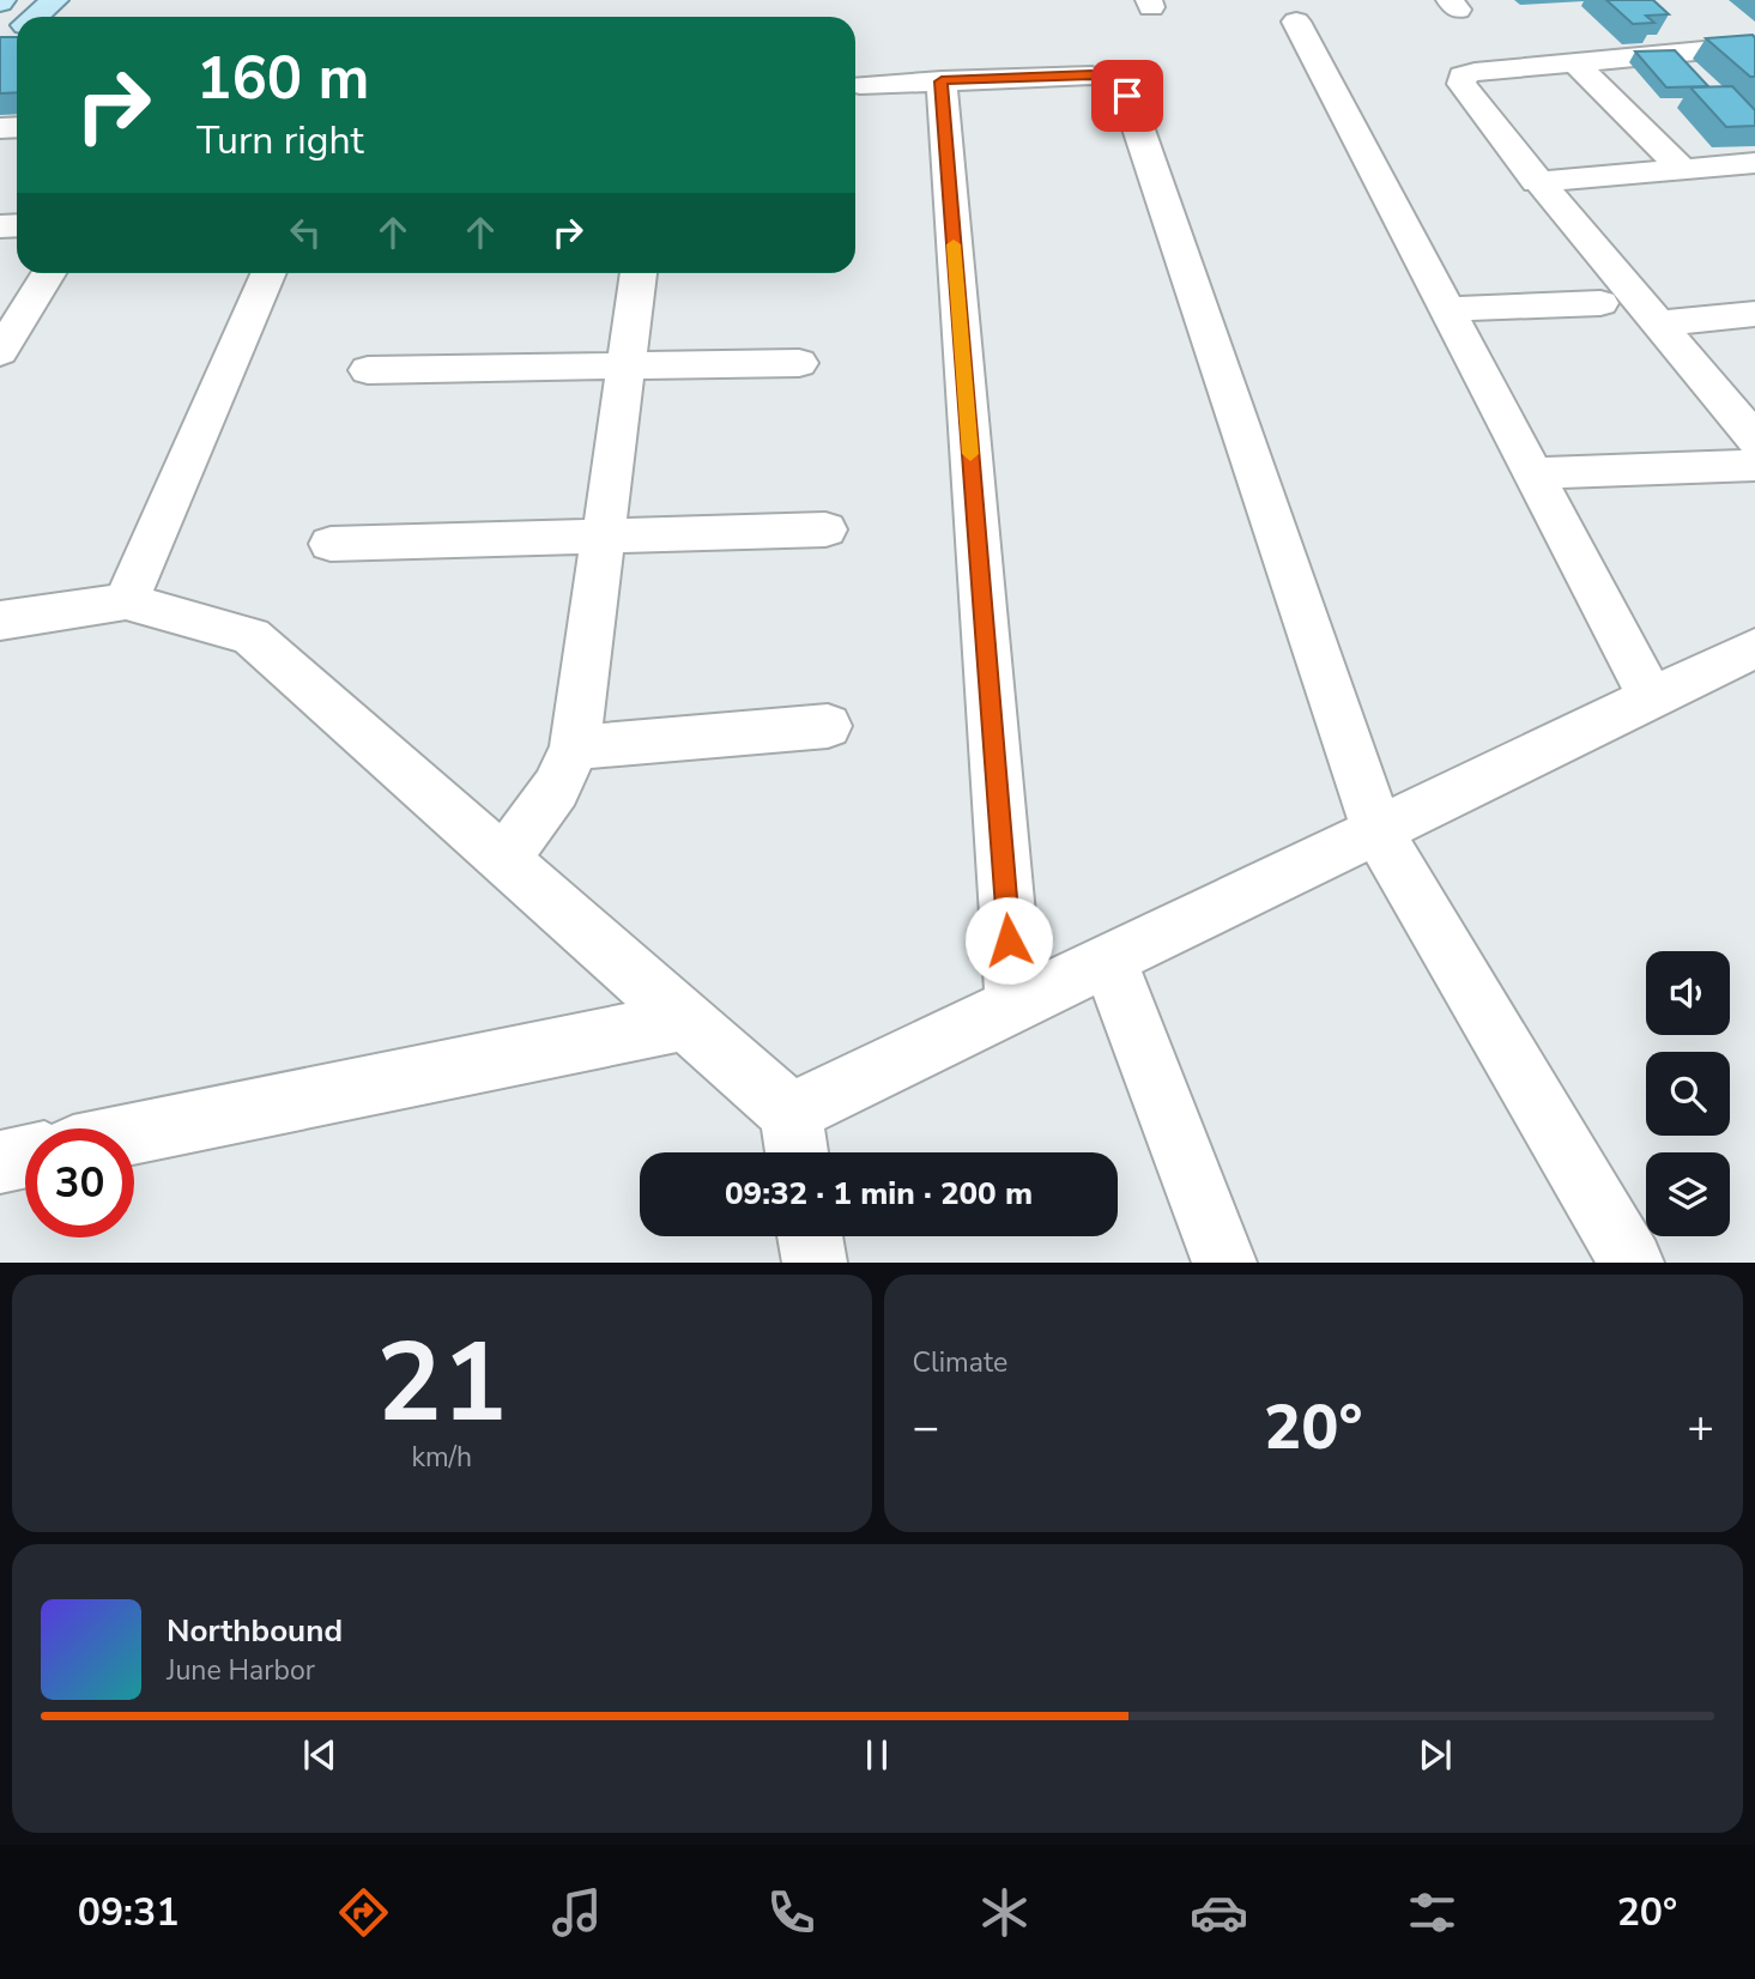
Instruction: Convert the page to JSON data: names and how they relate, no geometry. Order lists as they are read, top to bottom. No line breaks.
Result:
{"page":{"turn":["160 m","Turn right"],"limit":"30","trip":"09:32 · 1 min · 200 m","tile":[["21","km/h"],"Climate"],"heat":["−","20°","+"],"song":["Northbound","June Harbor"],"tabs":["09:31","20°"]}}
